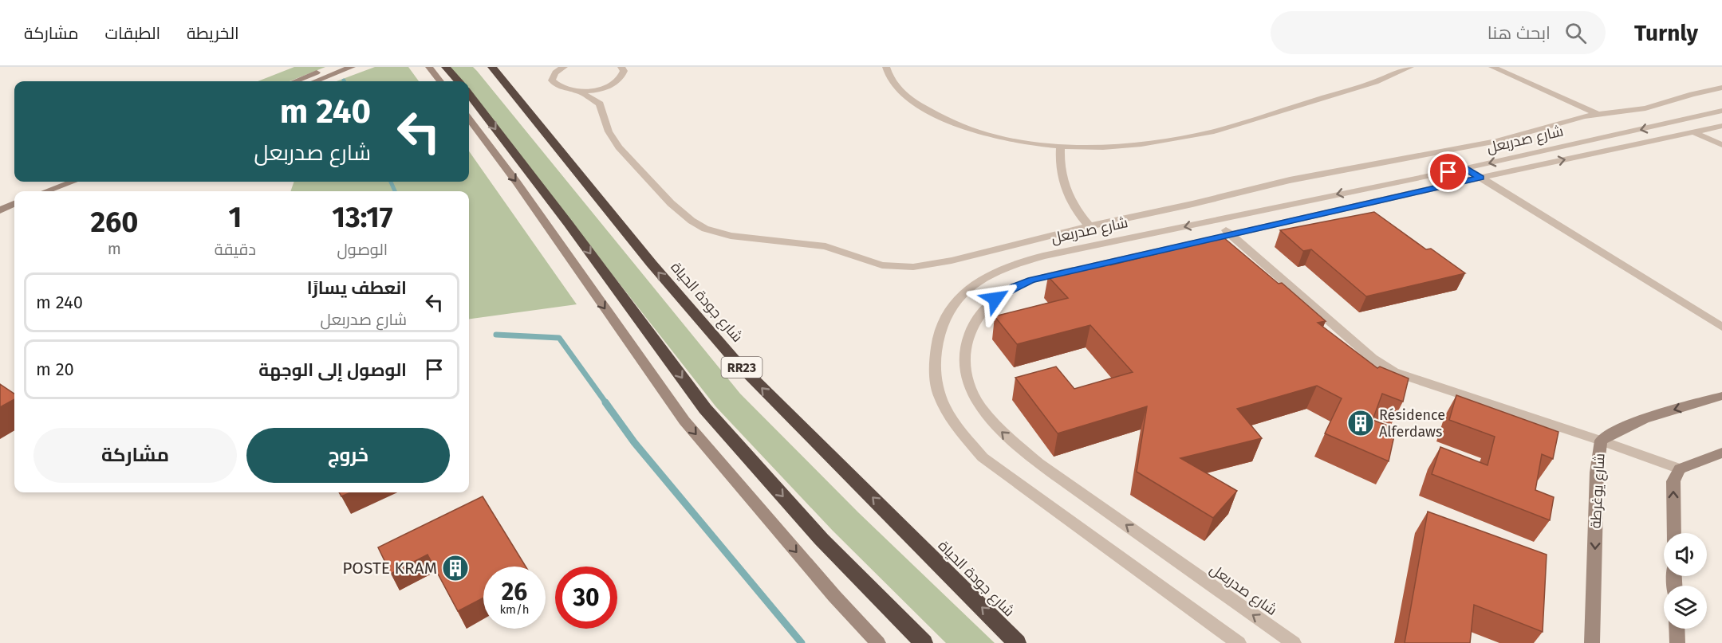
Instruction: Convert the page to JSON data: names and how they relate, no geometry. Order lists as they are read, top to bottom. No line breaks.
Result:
{"streets":{"highway":["شارع جودة الحياة","RR23"],"street":["شارع صدربعل","شارع يوغرطة"]},"one_way":["شارع يوغرطة"],"places":{"building":["Résidence Alferdaws","POSTE KRAM"]},"page":{"header":"Turnly","search":"ابحث هنا","nav":["الخريطة","الطبقات","مشاركة"],"turn":["240 m","شارع صدربعل"],"eta":["13:17","الوصول","1","دقيقة","260","m"],"list":[{"name":"انعطف يسارًا","note":"شارع صدربعل","value":"240 m"},{"name":"الوصول إلى الوجهة","value":"20 m"}],"buttons":["خروج","مشاركة"],"speed":"26 km/h","limit":"30"}}
